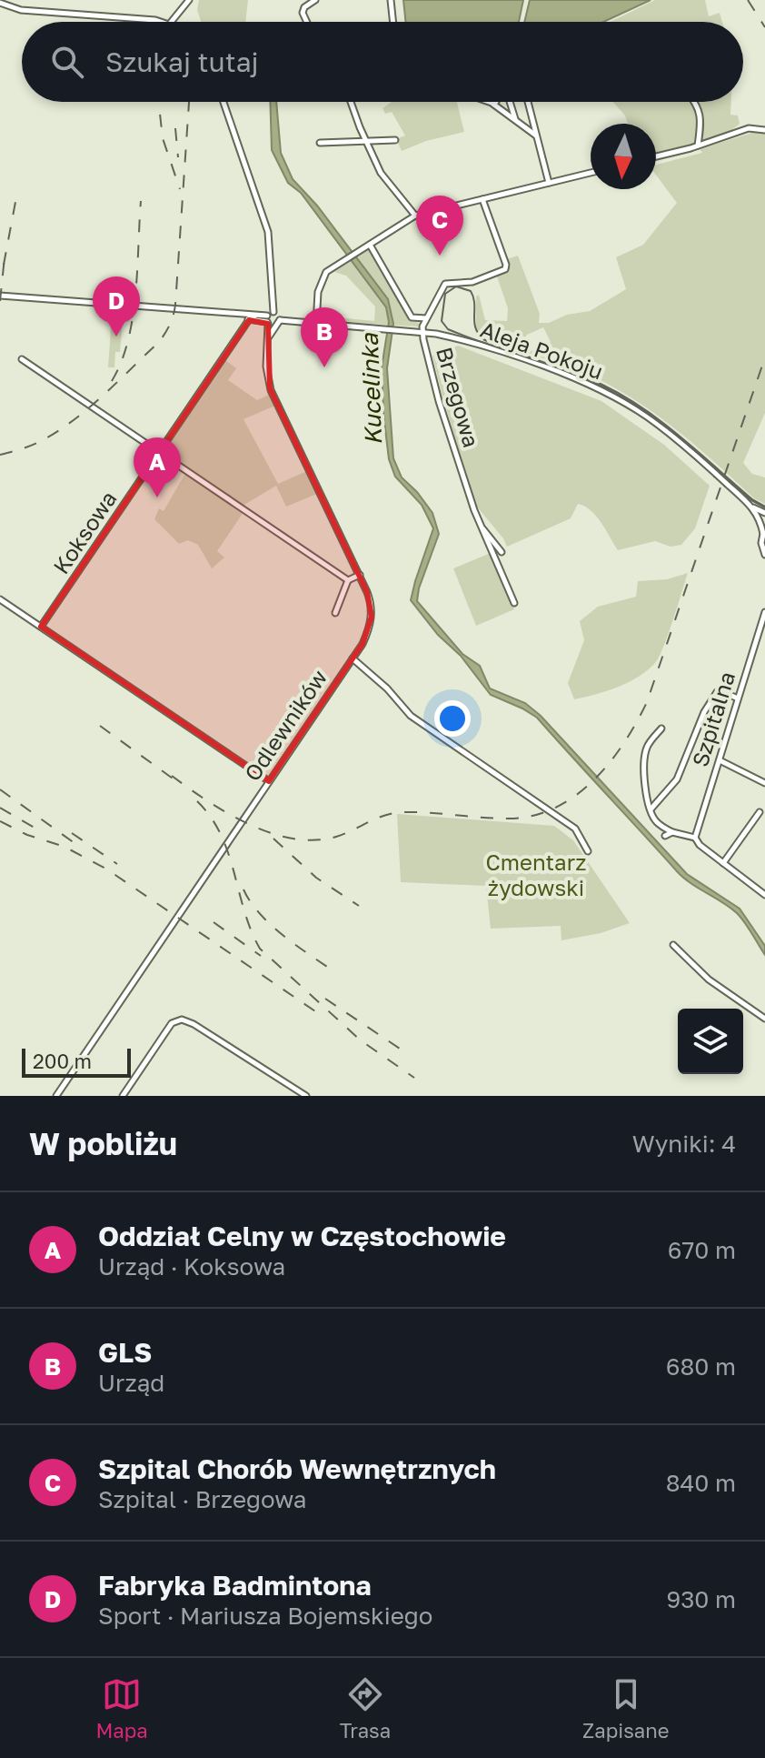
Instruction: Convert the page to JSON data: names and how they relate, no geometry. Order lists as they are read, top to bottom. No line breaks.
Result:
{"streets":{"street":["Aleja Pokoju","Brzegowa","Koksowa","Szpitalna","Odlewników"]},"crossings":[["Aleja Pokoju","Brzegowa"]],"water":["Kucelinka"],"parks":["Cmentarz żydowski"],"scale_bar":"200 m","north":"bottom","page":{"search":"Szukaj tutaj","pins":["C","D","B","A"],"scale":"200 m","heading":["W pobliżu","Wyniki: 4"],"list":[{"mark":"A","name":"Oddział Celny w Częstochowie","note":"Urząd · Koksowa","value":"670 m"},{"mark":"B","name":"GLS","note":"Urząd","value":"680 m"},{"mark":"C","name":"Szpital Chorób Wewnętrznych","note":"Szpital · Brzegowa","value":"840 m"},{"mark":"D","name":"Fabryka Badmintona","note":"Sport · Mariusza Bojemskiego","value":"930 m"}],"nav":["Mapa","Trasa","Zapisane"]}}
